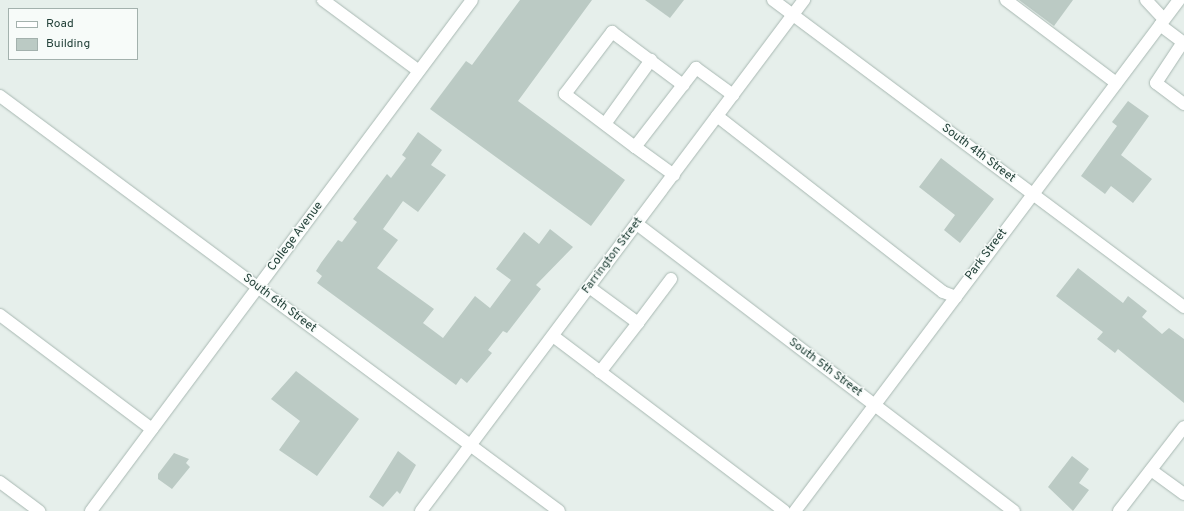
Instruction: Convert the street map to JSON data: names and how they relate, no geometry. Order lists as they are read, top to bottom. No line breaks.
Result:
{"streets":{"street":["South 4th Street","College Avenue","Park Street","Farrington Street","South 6th Street","South 5th Street"]},"crossings":[["South 4th Street","Park Street"],["South 4th Street","Farrington Street"],["College Avenue","South 6th Street"],["Park Street","South 5th Street"],["Farrington Street","South 6th Street"],["Farrington Street","South 5th Street"]],"legend":["Road","Building"]}
